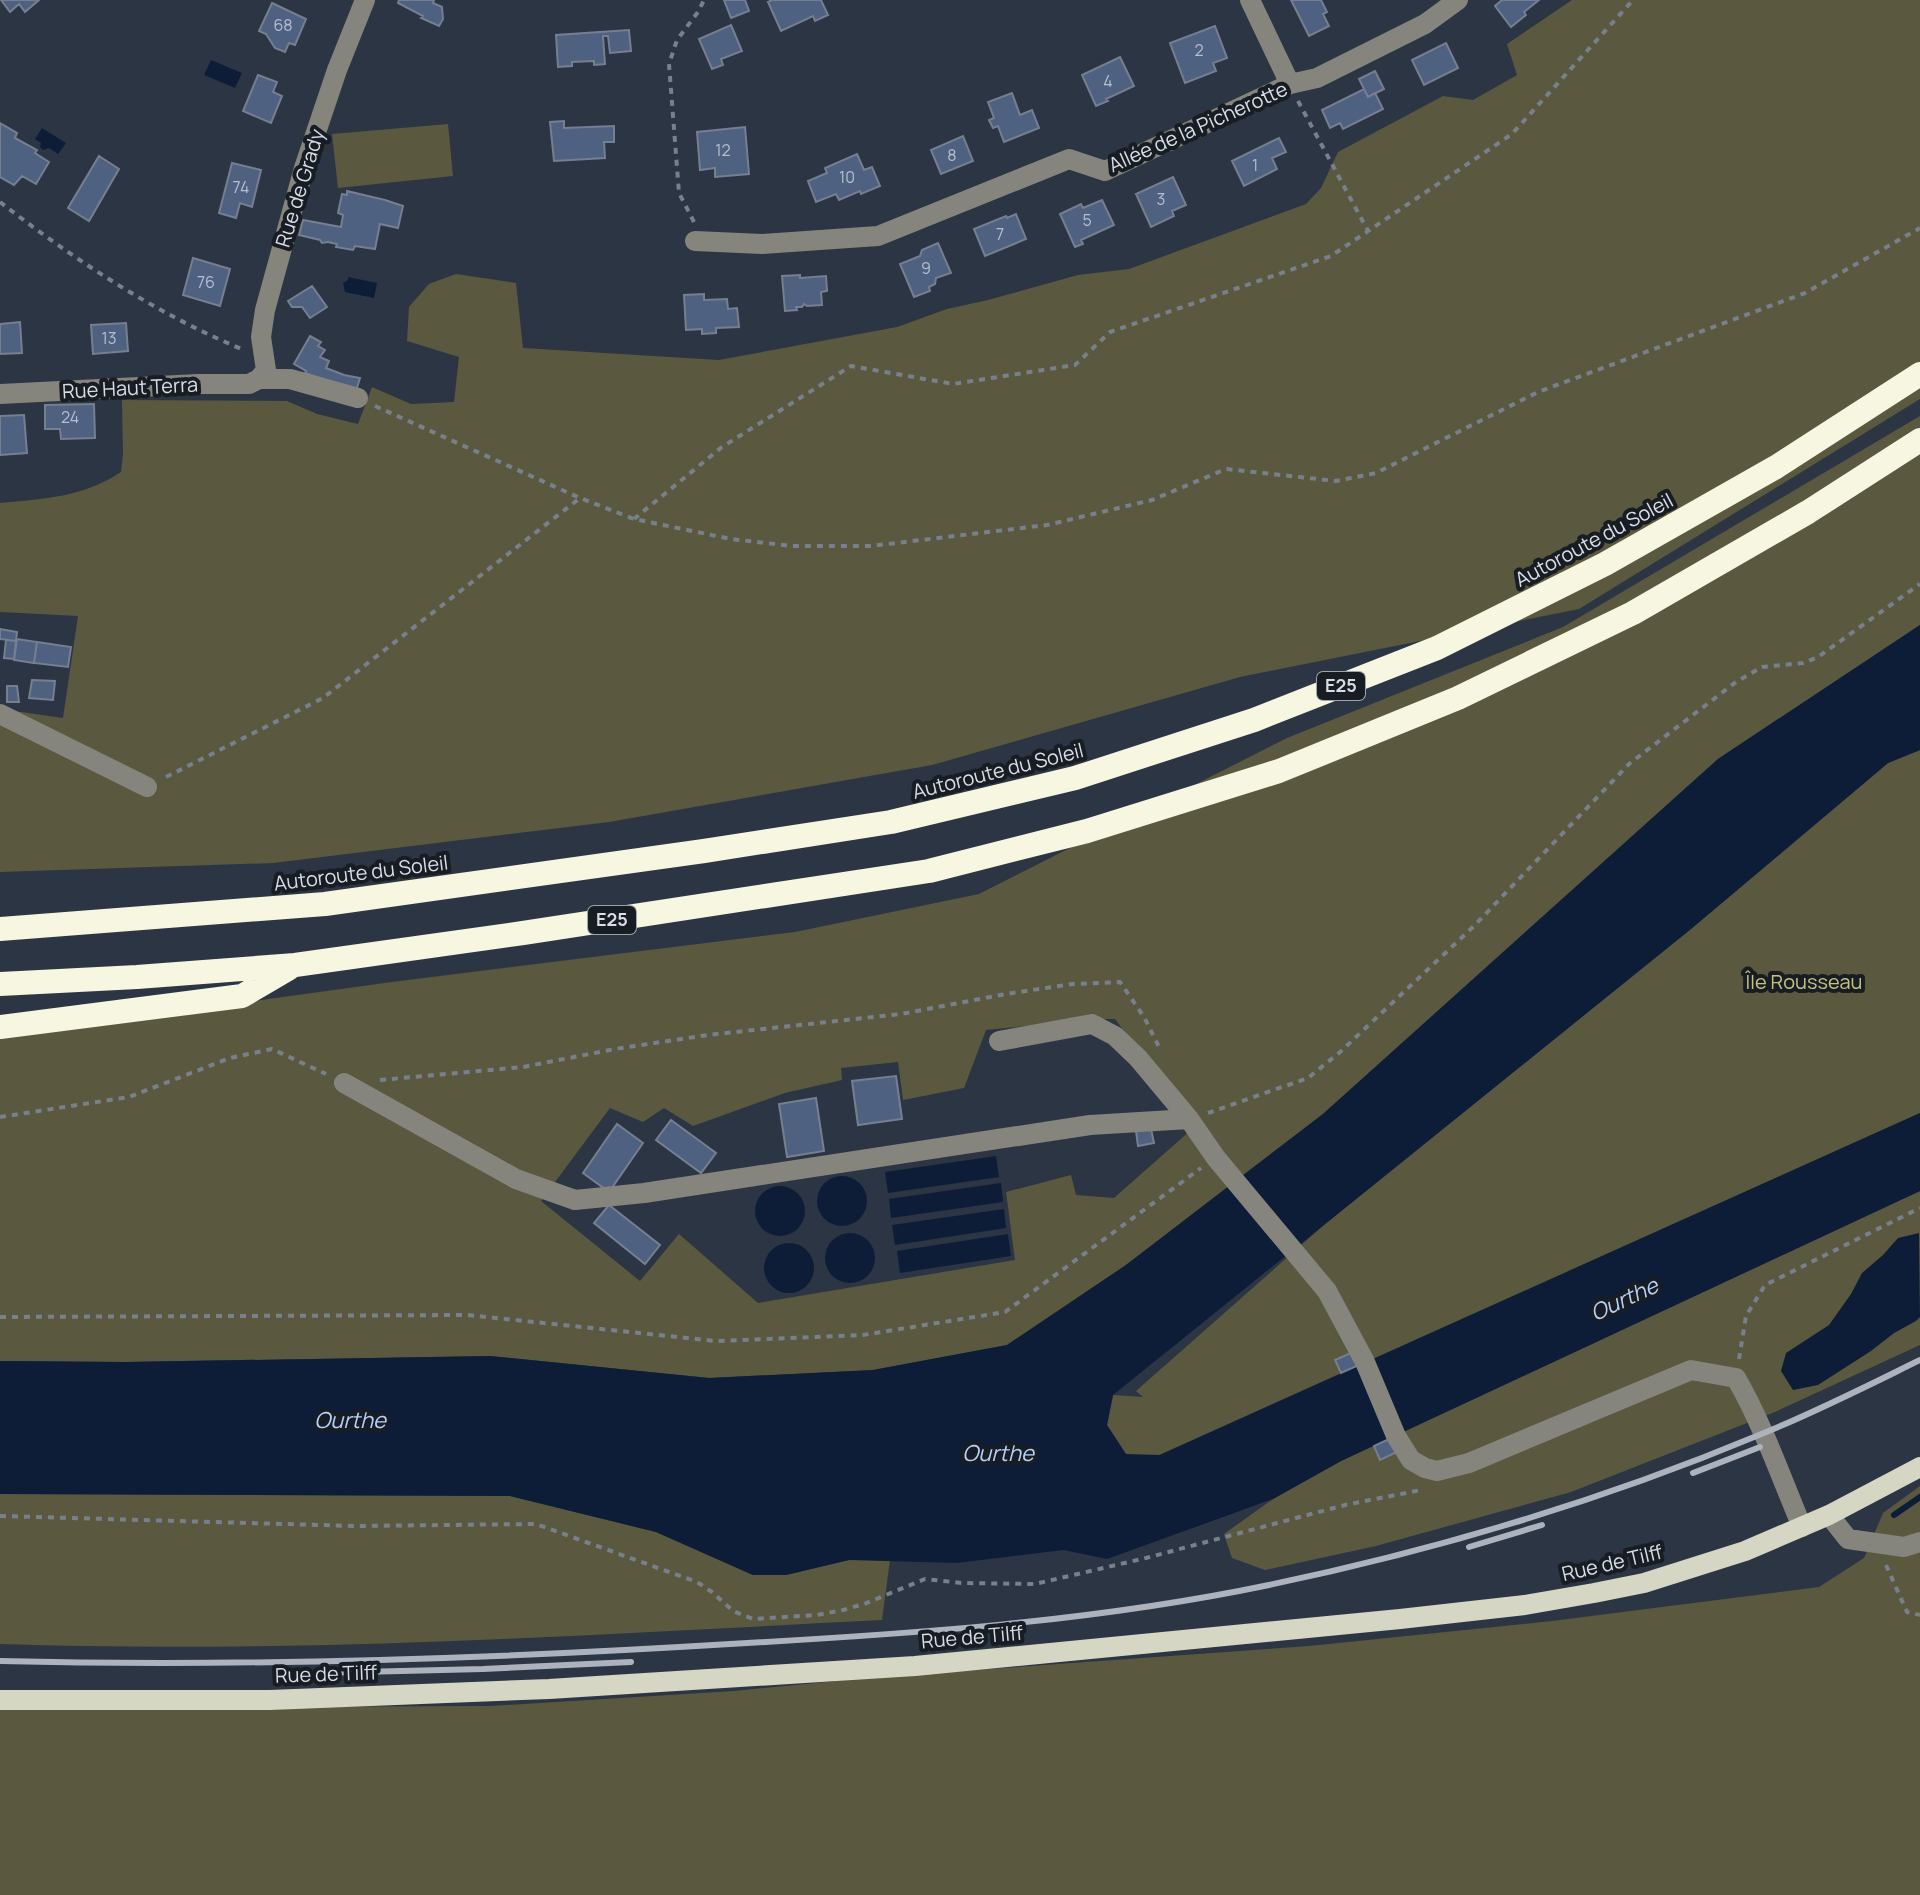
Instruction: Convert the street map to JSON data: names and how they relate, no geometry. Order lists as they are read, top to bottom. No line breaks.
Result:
{"streets":{"highway":["Autoroute du Soleil","E25"],"main road":["Rue de Tilff"],"street":["Allée de la Picherotte","Rue de Grady","Rue Haut Terra"]},"crossings":[["Rue de Grady","Rue Haut Terra"]],"water":["Ourthe"],"parks":["Île Rousseau"],"house_numbers":["68","2","4","12","8","1","10","74","3","5","7","9","76","13","24"]}
